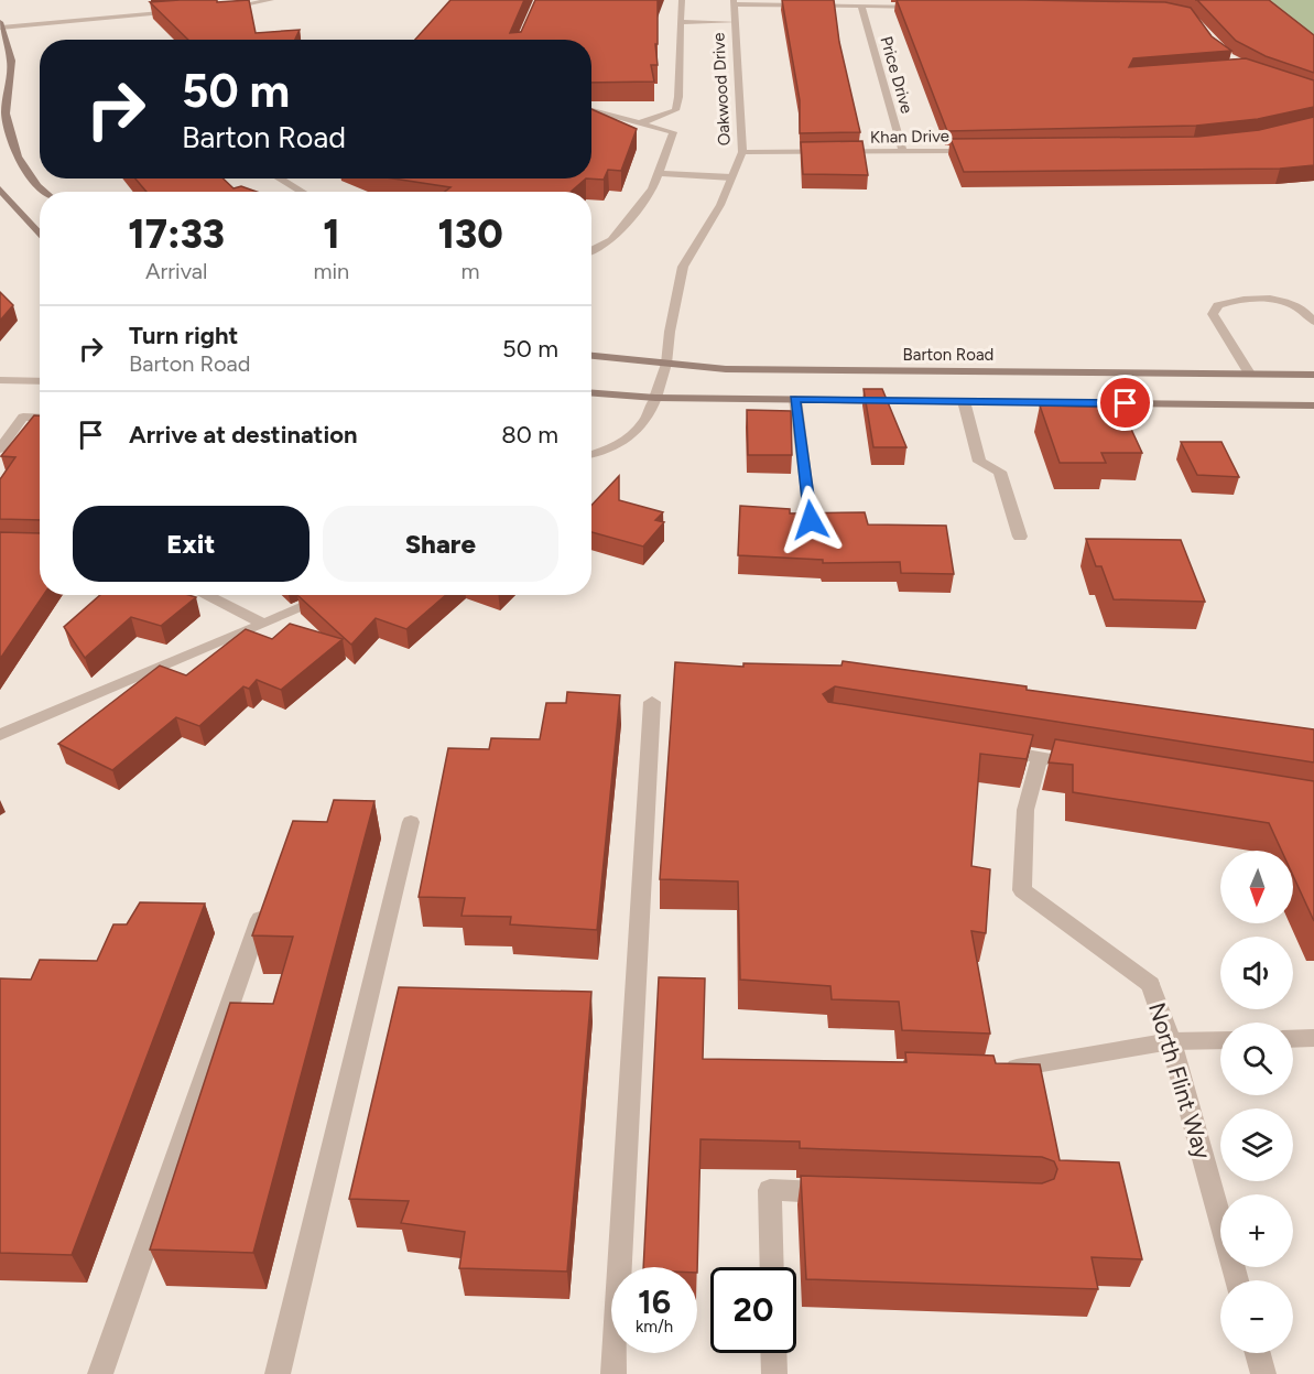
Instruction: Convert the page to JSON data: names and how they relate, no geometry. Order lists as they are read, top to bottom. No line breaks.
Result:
{"streets":{"main road":["Barton Road"],"street":["Price Drive","Oakwood Drive","Khan Drive","North Flint Way"]},"crossings":[["Price Drive","Khan Drive"],["Oakwood Drive","Khan Drive"],["Oakwood Drive","Barton Road"]],"north":"bottom","page":{"turn":["50 m","Barton Road"],"eta":["17:33","Arrival","1","min","130","m"],"list":[{"name":"Turn right","note":"Barton Road","value":"50 m"},{"name":"Arrive at destination","value":"80 m"}],"buttons":["Exit","Share"],"map_buttons":["+","−"],"speed":"16 km/h","limit":"20"}}
